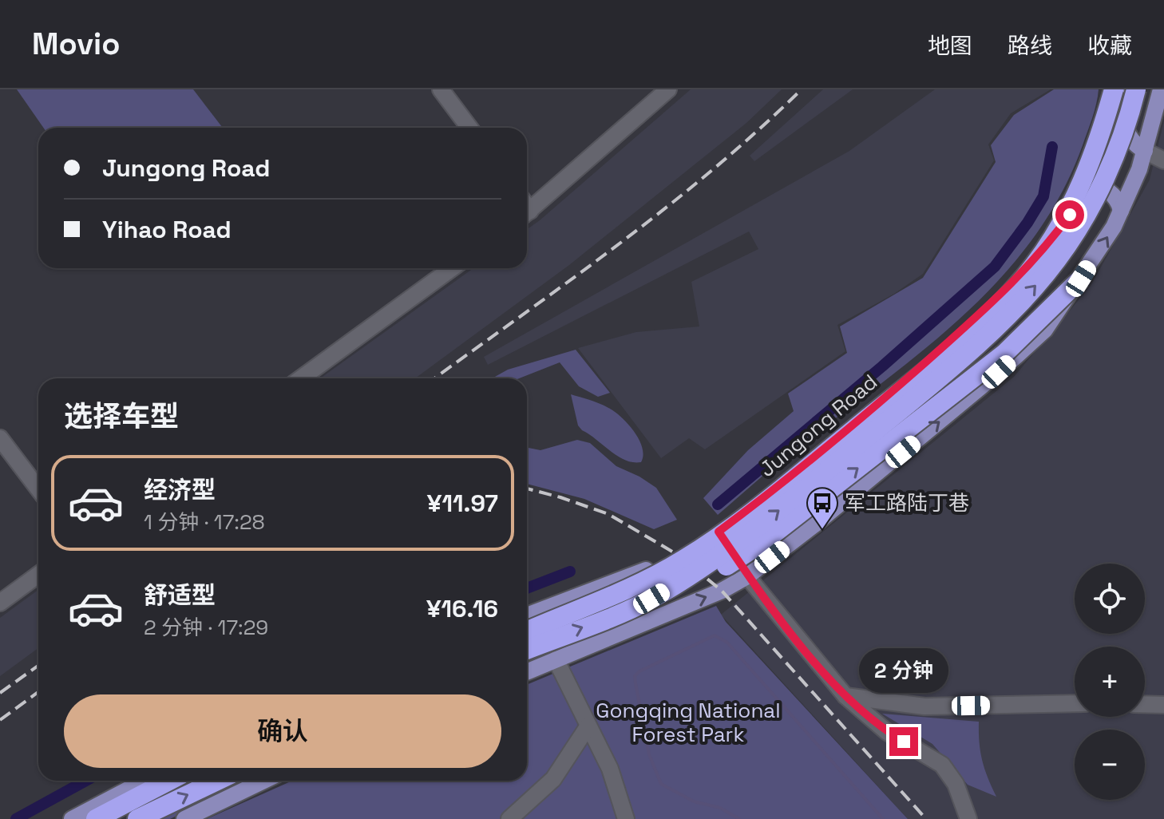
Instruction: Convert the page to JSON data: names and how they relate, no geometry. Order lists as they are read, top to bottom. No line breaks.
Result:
{"streets":{"main road":["Jungong Road"]},"parks":["Gongqing National Forest Park"],"places":{"bus stop":["军工路陆丁巷"]},"page":{"header":"Movio","nav":["地图","路线","收藏"],"banner":["Jungong Road","Yihao Road"],"heading":"选择车型","list":[{"name":"经济型","note":"1 分钟 · 17:28","value":"¥11.97"},{"name":"舒适型","note":"2 分钟 · 17:29","value":"¥16.16"}],"map_buttons":["+","−"],"bubble":"2 分钟","buttons":"确认"}}
